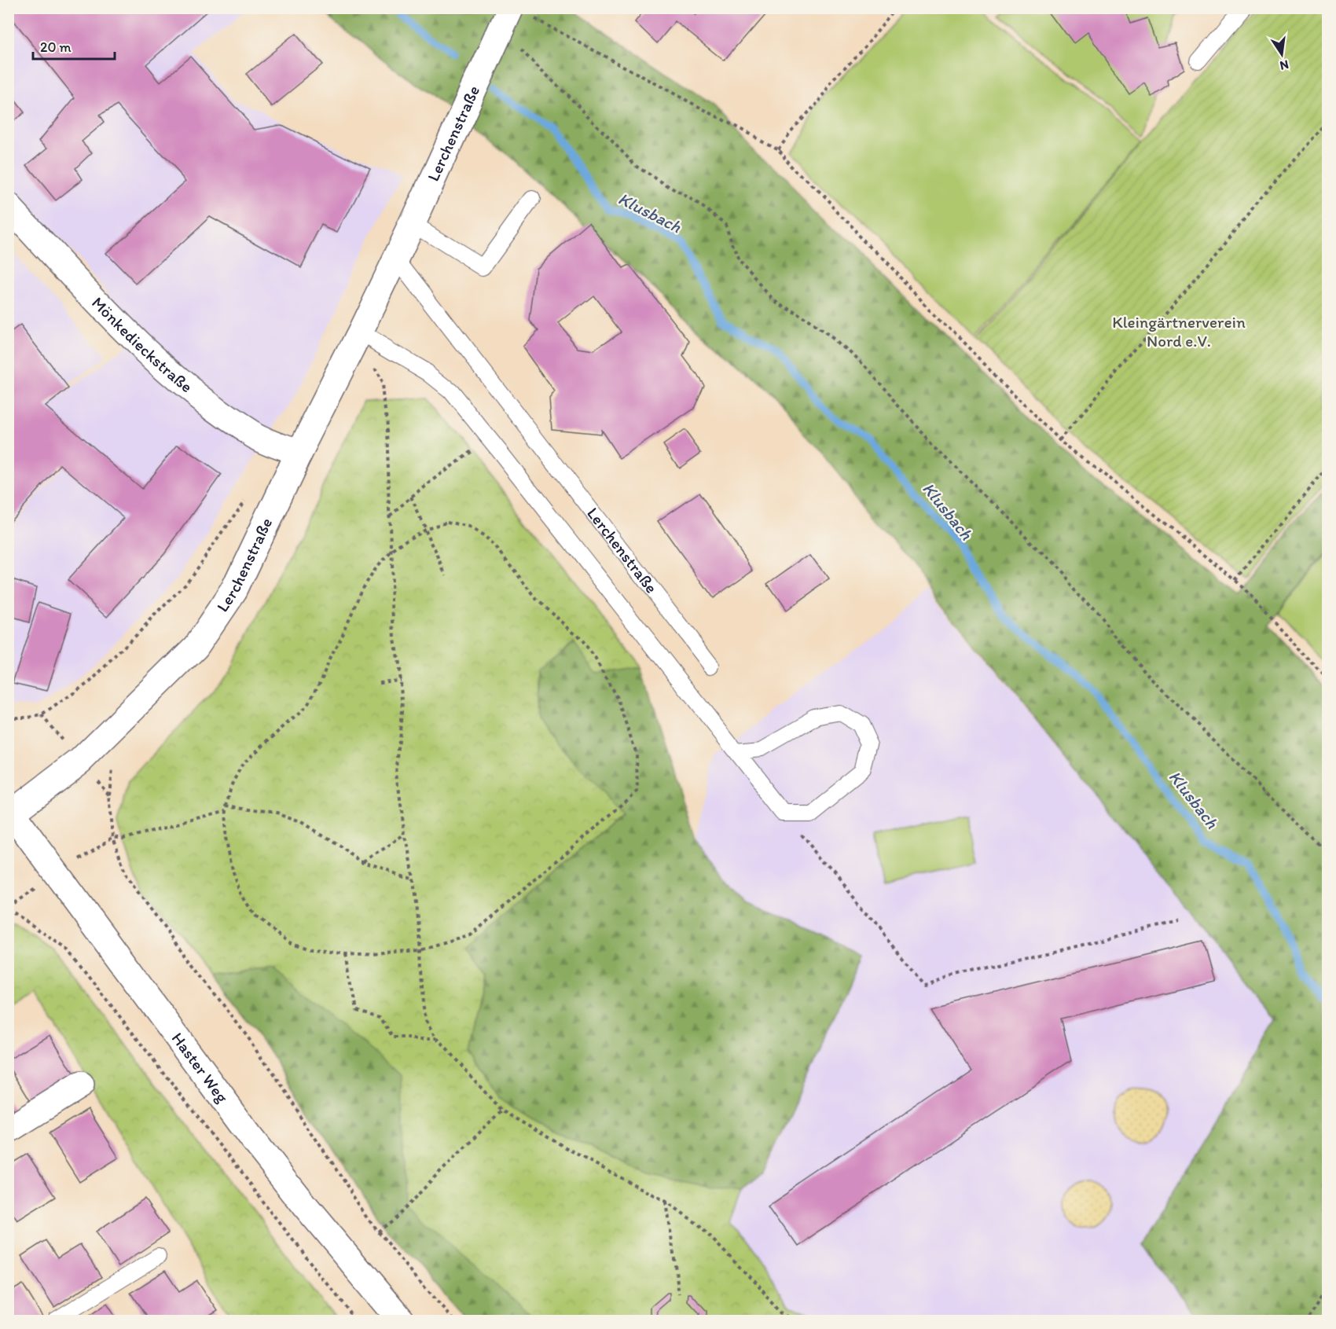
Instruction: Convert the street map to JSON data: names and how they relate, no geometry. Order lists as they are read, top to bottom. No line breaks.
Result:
{"streets":{"street":["Lerchenstraße","Mönkedieckstraße","Haster Weg"]},"crossings":[["Lerchenstraße","Mönkedieckstraße"],["Lerchenstraße","Haster Weg"]],"water":["Klusbach"],"parks":["Kleingärtnerverein Nord e.V."],"scale_bar":"20 m","north":"bottom"}
